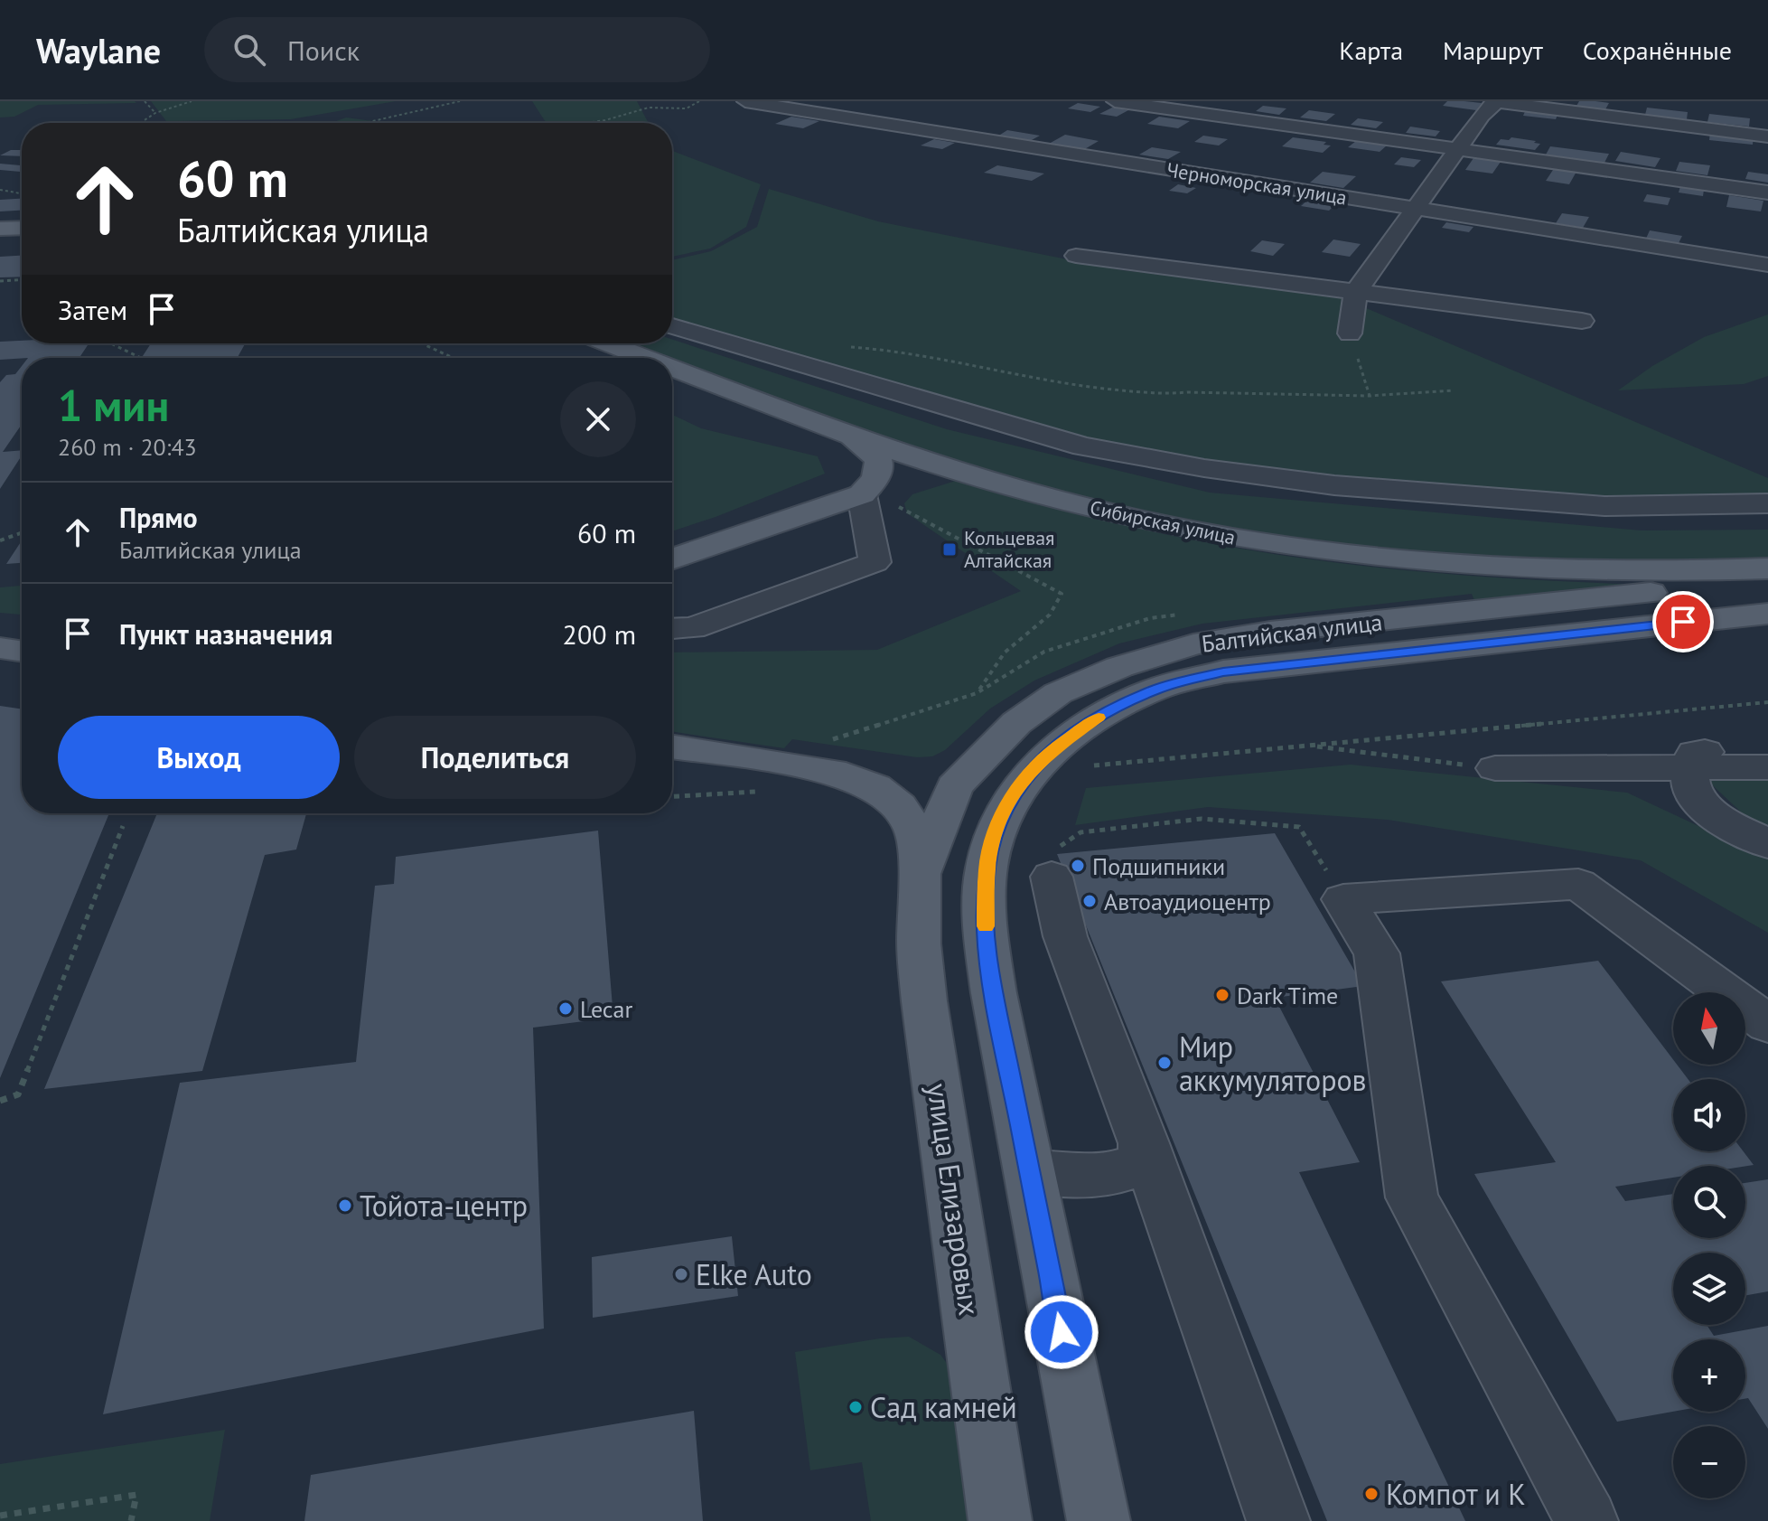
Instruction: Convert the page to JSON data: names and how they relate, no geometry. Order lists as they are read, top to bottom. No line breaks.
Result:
{"streets":{"main road":["Сибирская улица","Балтийская улица","улица Елизаровых"],"street":["Черноморская улица"]},"crossings":[["Балтийская улица","улица Елизаровых"]],"places":{"transit":["Кольцевая Алтайская"],"other":["Подшипники","Автоаудиоцентр","Dark Time","Lecar","Мир аккумуляторов","Тойота-центр","Elke Auto","Сад камней","Компот и К"]},"north":"top","page":{"header":"Waylane","search":"Поиск","nav":["Карта","Маршрут","Сохранённые"],"turn":["60 m","Балтийская улица"],"then":"Затем","heading":["1 мин","260 m · 20:43"],"list":[{"name":"Прямо","note":"Балтийская улица","value":"60 m"},{"name":"Пункт назначения","value":"200 m"}],"buttons":["Выход","Поделиться"],"map_buttons":["+","−"]}}
